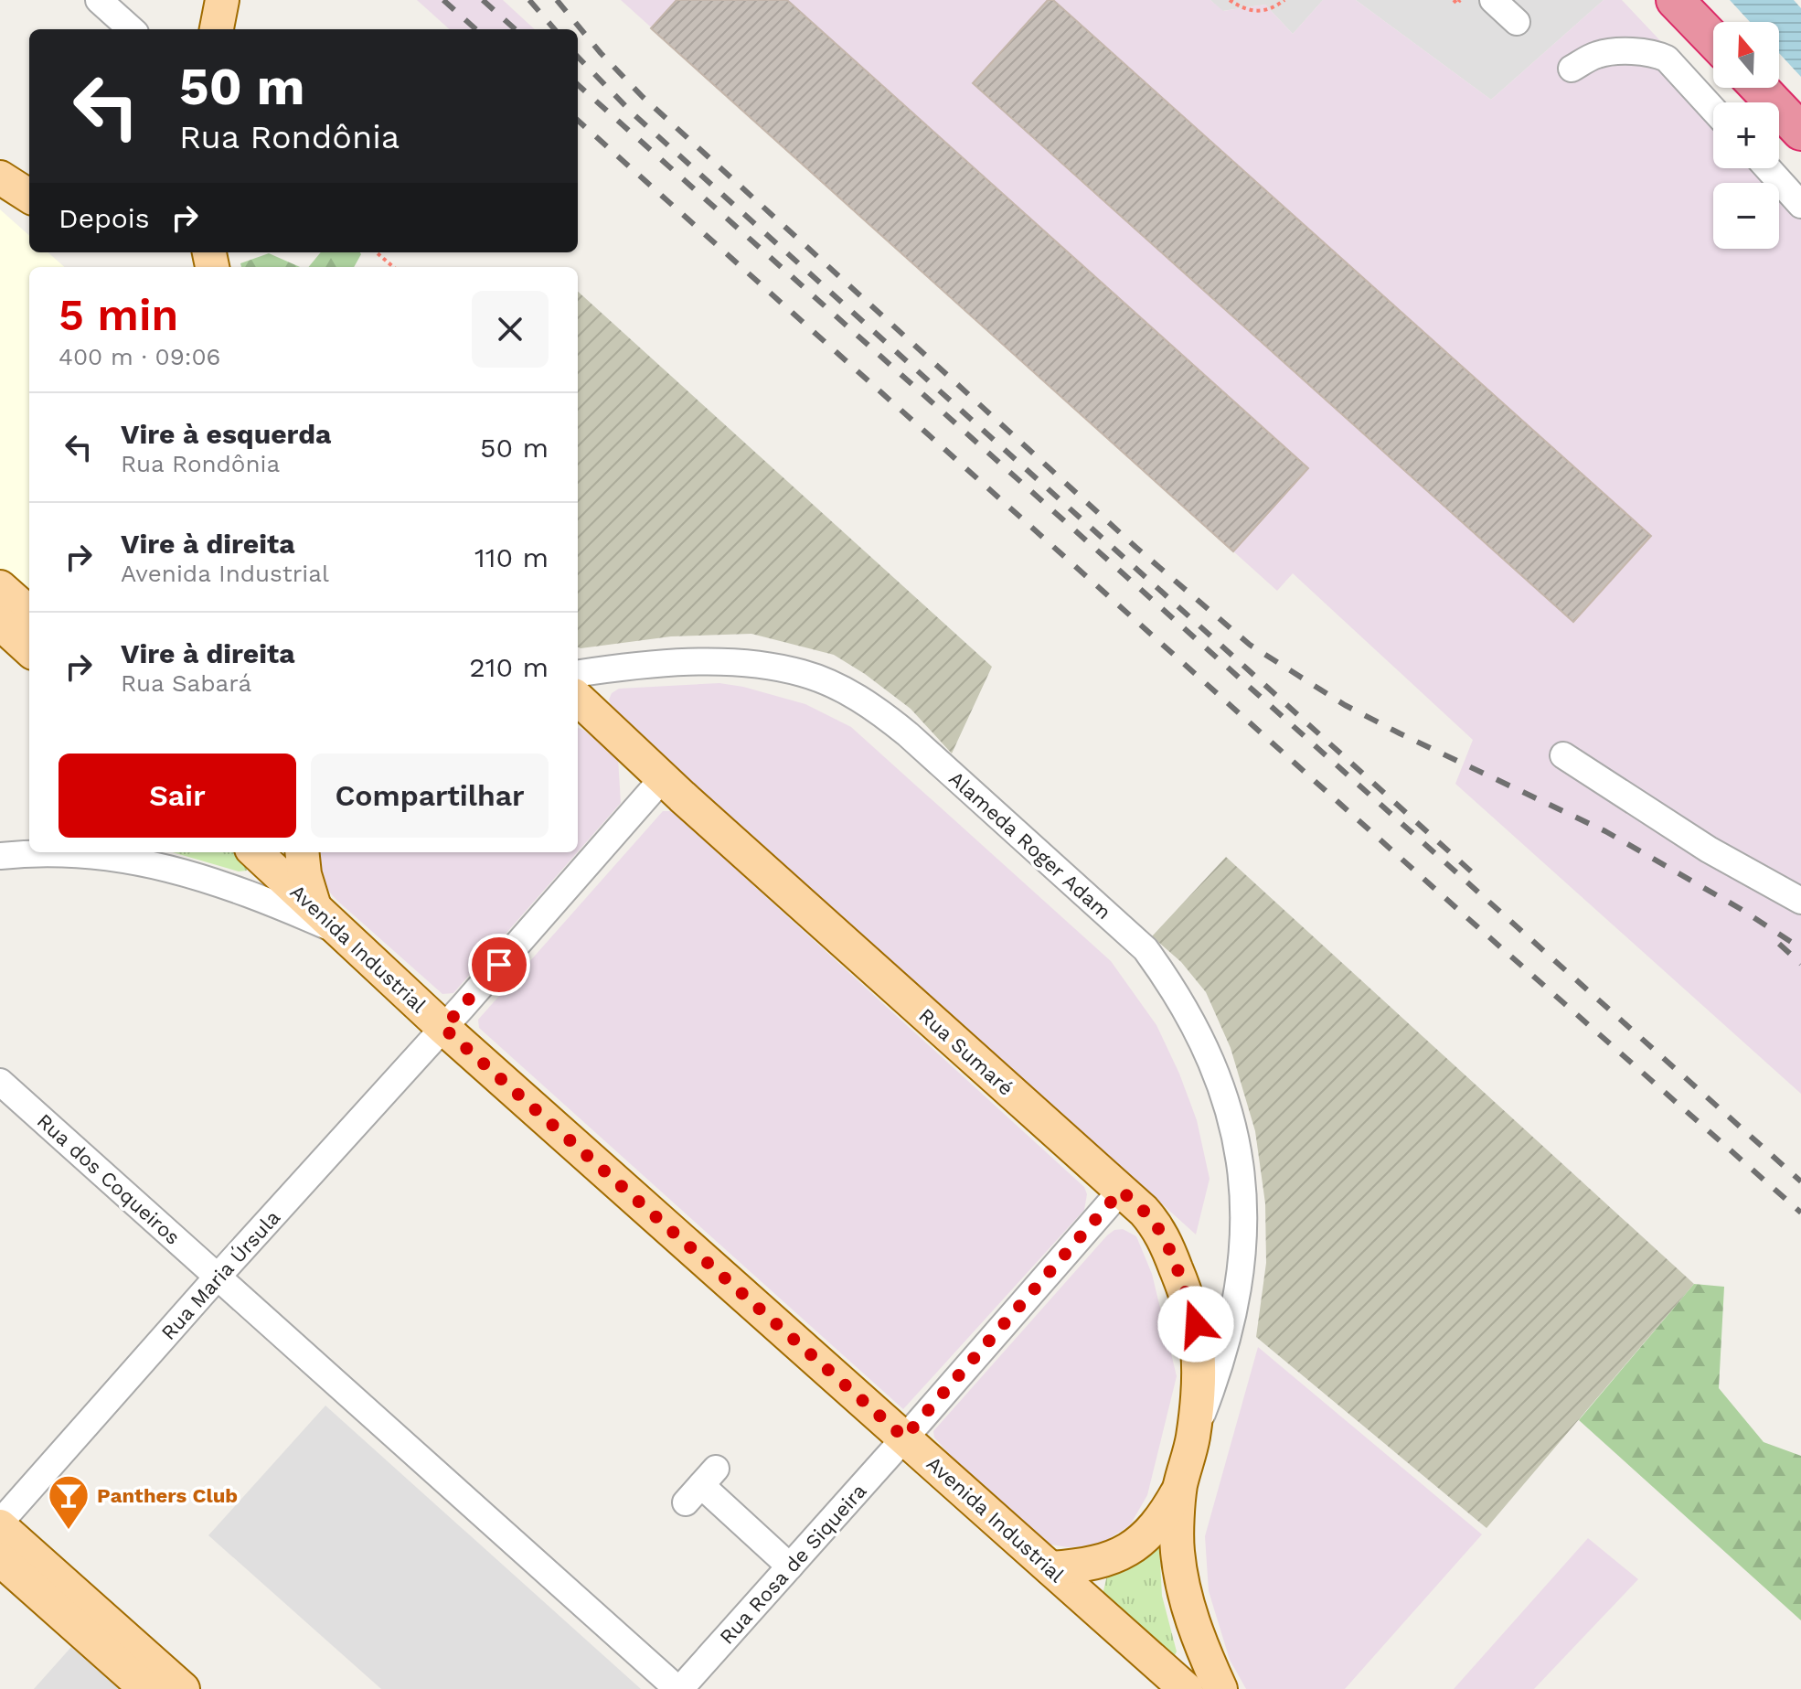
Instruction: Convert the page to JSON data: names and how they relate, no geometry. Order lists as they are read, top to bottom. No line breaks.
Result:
{"streets":{"main road":["Avenida Industrial","Rua Sumaré"],"street":["Alameda Roger Adam","Rua dos Coqueiros","Rua Maria Úrsula","Rua Rosa de Siqueira"]},"crossings":[["Alameda Roger Adam","Rua Sumaré"],["Avenida Industrial","Rua Sumaré"],["Avenida Industrial","Rua Maria Úrsula"],["Avenida Industrial","Rua Rosa de Siqueira"],["Rua Sumaré","Rua Maria Úrsula"],["Rua Sumaré","Rua Rosa de Siqueira"],["Rua dos Coqueiros","Rua Maria Úrsula"],["Rua dos Coqueiros","Rua Rosa de Siqueira"]],"places":{"bar":["Panthers Club"]},"north":"top","page":{"map_buttons":["+","−"],"turn":["50 m","Rua Rondônia"],"then":"Depois","heading":["5 min","400 m · 09:06"],"list":[{"name":"Vire à esquerda","note":"Rua Rondônia","value":"50 m"},{"name":"Vire à direita","note":"Avenida Industrial","value":"110 m"},{"name":"Vire à direita","note":"Rua Sabará","value":"210 m"}],"buttons":["Sair","Compartilhar"]}}
